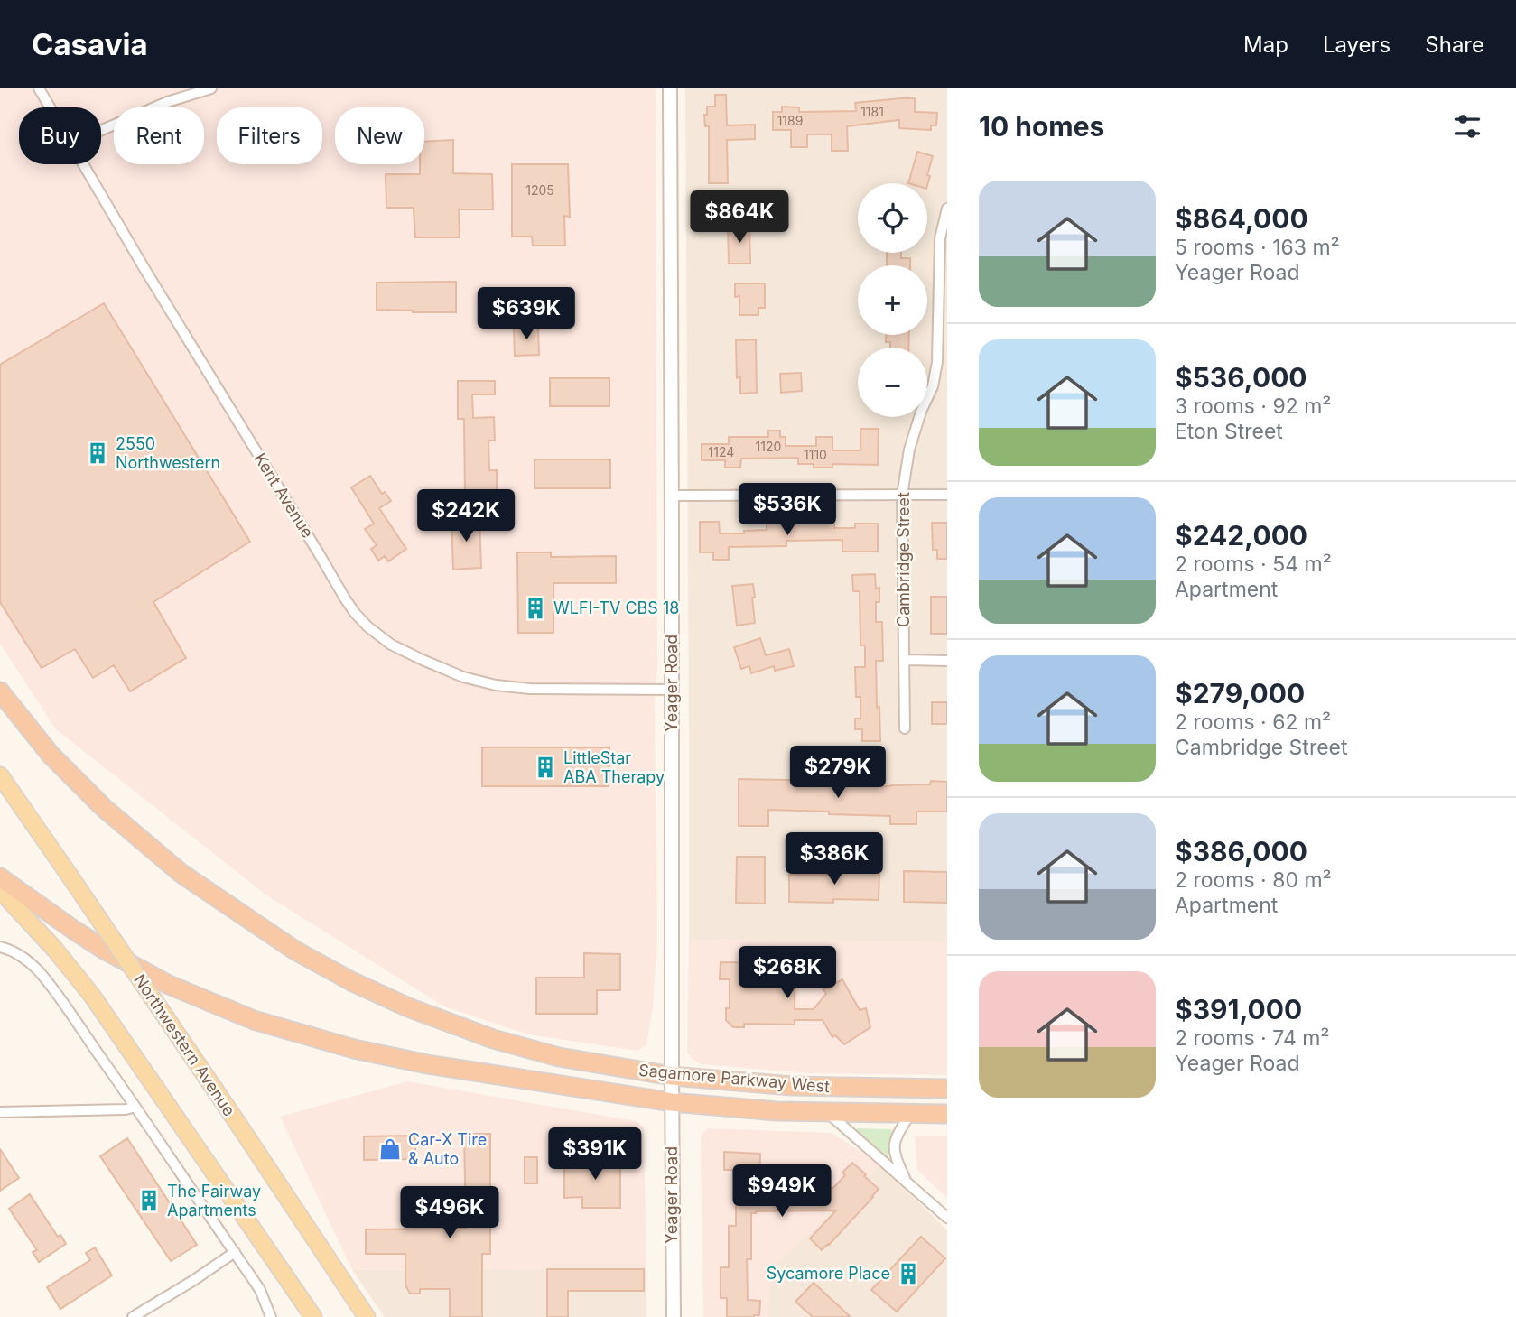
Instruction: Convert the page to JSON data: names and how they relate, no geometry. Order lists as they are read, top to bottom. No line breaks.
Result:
{"streets":{"highway":["Sagamore Parkway West"],"main road":["Northwestern Avenue"],"street":["Kent Avenue","Cambridge Street","Yeager Road"]},"crossings":[["Kent Avenue","Yeager Road"],["Yeager Road","Sagamore Parkway West"]],"places":{"building":["2550 Northwestern","WLFI-TV CBS 18","LittleStar ABA Therapy","The Fairway Apartments","Sycamore Place"],"shop":["Car-X Tire & Auto"]},"house_numbers":["1181","1189","1205","1120","1124","1110"],"page":{"header":"Casavia","nav":["Map","Layers","Share"],"heading":"10 homes","chip":["Buy","Rent","Filters","New"],"list":[{"name":"$864,000","note":"5 rooms · 163 m² · Yeager Road"},{"name":"$536,000","note":"3 rooms · 92 m² · Eton Street"},{"name":"$242,000","note":"2 rooms · 54 m² · Apartment"},{"name":"$279,000","note":"2 rooms · 62 m² · Cambridge Street"},{"name":"$386,000","note":"2 rooms · 80 m² · Apartment"},{"name":"$391,000","note":"2 rooms · 74 m² · Yeager Road"}],"map_buttons":["+","−"],"price":["$864K","$639K","$536K","$242K","$279K","$386K","$268K","$391K","$949K","$496K"]}}
